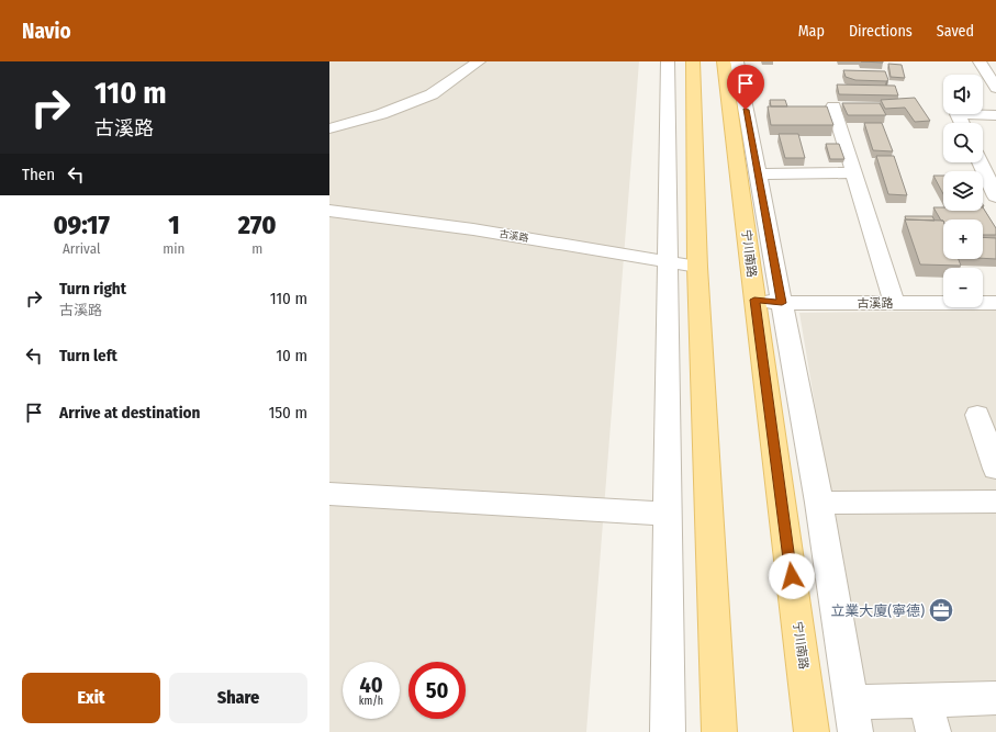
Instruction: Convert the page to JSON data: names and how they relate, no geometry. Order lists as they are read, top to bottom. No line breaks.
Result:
{"streets":{"main road":["宁川南路"],"street":["古溪路"]},"crossings":[["古溪路","宁川南路"]],"places":{"office":["立業大廈(寧德)"]},"page":{"header":"Navio","nav":["Map","Directions","Saved"],"turn":["110 m","古溪路"],"map_buttons":["+","−"],"then":"Then","eta":["09:17","Arrival","1","min","270","m"],"list":[{"name":"Turn right","note":"古溪路","value":"110 m"},{"name":"Turn left","value":"10 m"},{"name":"Arrive at destination","value":"150 m"}],"speed":"40 km/h","limit":"50","buttons":["Exit","Share"]}}
